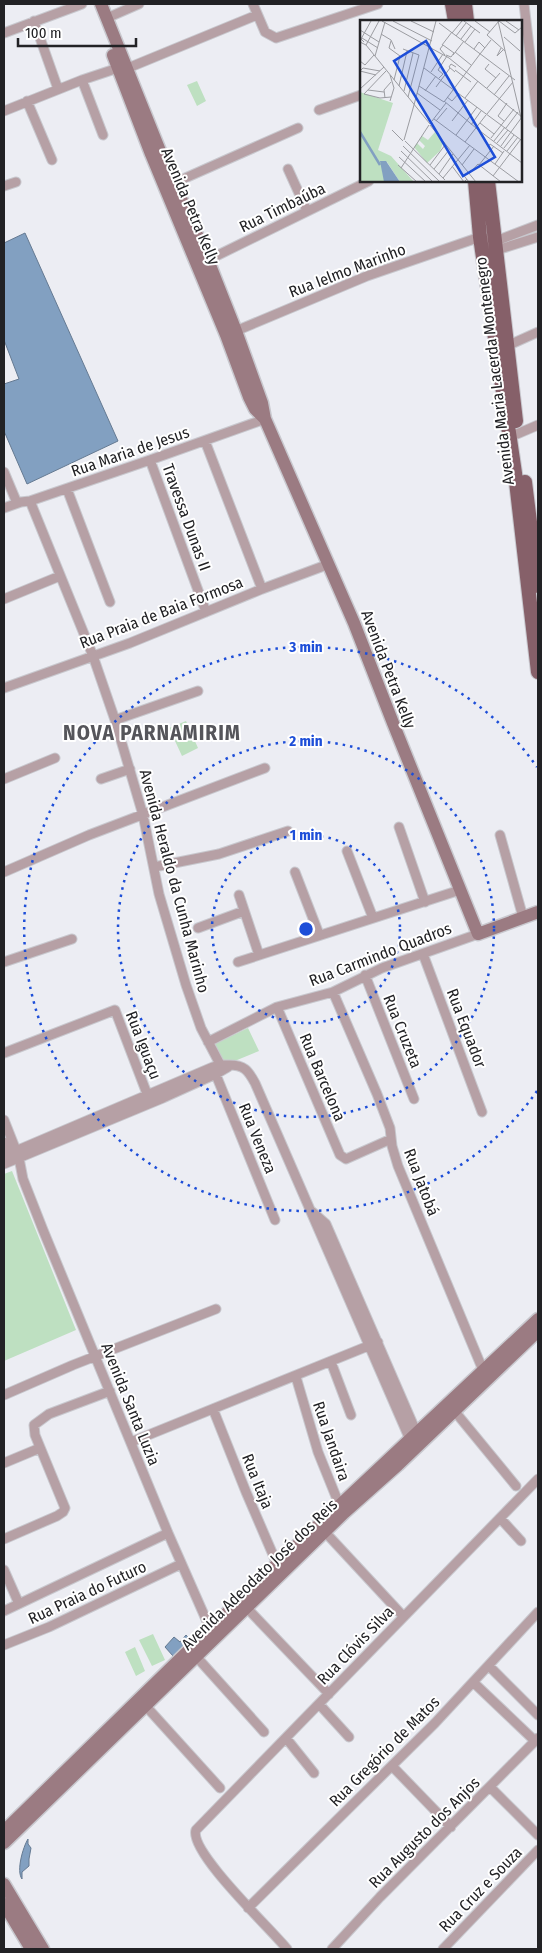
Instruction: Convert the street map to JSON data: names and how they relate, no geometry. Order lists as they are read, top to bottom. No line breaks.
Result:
{"streets":{"main road":["Avenida Maria Lacerda Montenegro"],"street":["Avenida Petra Kelly","Rua Timbaúba","Rua Ielmo Marinho","Rua Maria de Jesus","Travessa Dunas II","Rua Praia de Baia Formosa","Avenida Heraldo da Cunha Marinho","Rua Carmindo Quadros","Rua Equador","Rua Cruzeta","Rua Iguaçu","Rua Barcelona","Rua Veneza","Rua Jatobá","Avenida Santa Luzia","Rua Jandaira","Rua Itaja","Avenida Adeodato José dos Reis","Rua Praia do Futuro","Rua Clóvis Silva","Rua Gregório de Matos","Rua Augusto dos Anjos","Rua Cruz e Souza"]},"crossings":[["Avenida Petra Kelly","Rua Timbaúba"],["Avenida Petra Kelly","Rua Ielmo Marinho"],["Avenida Petra Kelly","Rua Maria de Jesus"],["Avenida Petra Kelly","Rua Praia de Baia Formosa"],["Avenida Petra Kelly","Rua Carmindo Quadros"],["Rua Ielmo Marinho","Avenida Maria Lacerda Montenegro"],["Rua Maria de Jesus","Travessa Dunas II"],["Rua Maria de Jesus","Avenida Heraldo da Cunha Marinho"],["Travessa Dunas II","Rua Praia de Baia Formosa"],["Rua Praia de Baia Formosa","Avenida Heraldo da Cunha Marinho"],["Avenida Heraldo da Cunha Marinho","Rua Carmindo Quadros"],["Avenida Heraldo da Cunha Marinho","Rua Veneza"],["Rua Carmindo Quadros","Rua Equador"],["Rua Carmindo Quadros","Rua Cruzeta"],["Rua Carmindo Quadros","Rua Barcelona"],["Rua Carmindo Quadros","Rua Jatobá"],["Rua Barcelona","Rua Jatobá"],["Rua Jatobá","Avenida Adeodato José dos Reis"],["Avenida Santa Luzia","Avenida Adeodato José dos Reis"],["Avenida Santa Luzia","Rua Praia do Futuro"],["Rua Jandaira","Avenida Adeodato José dos Reis"],["Rua Itaja","Avenida Adeodato José dos Reis"],["Rua Clóvis Silva","Rua Gregório de Matos"]],"districts":["NOVA PARNAMIRIM"],"scale_bar":"100 m","rings":["3 min","2 min","1 min"]}
